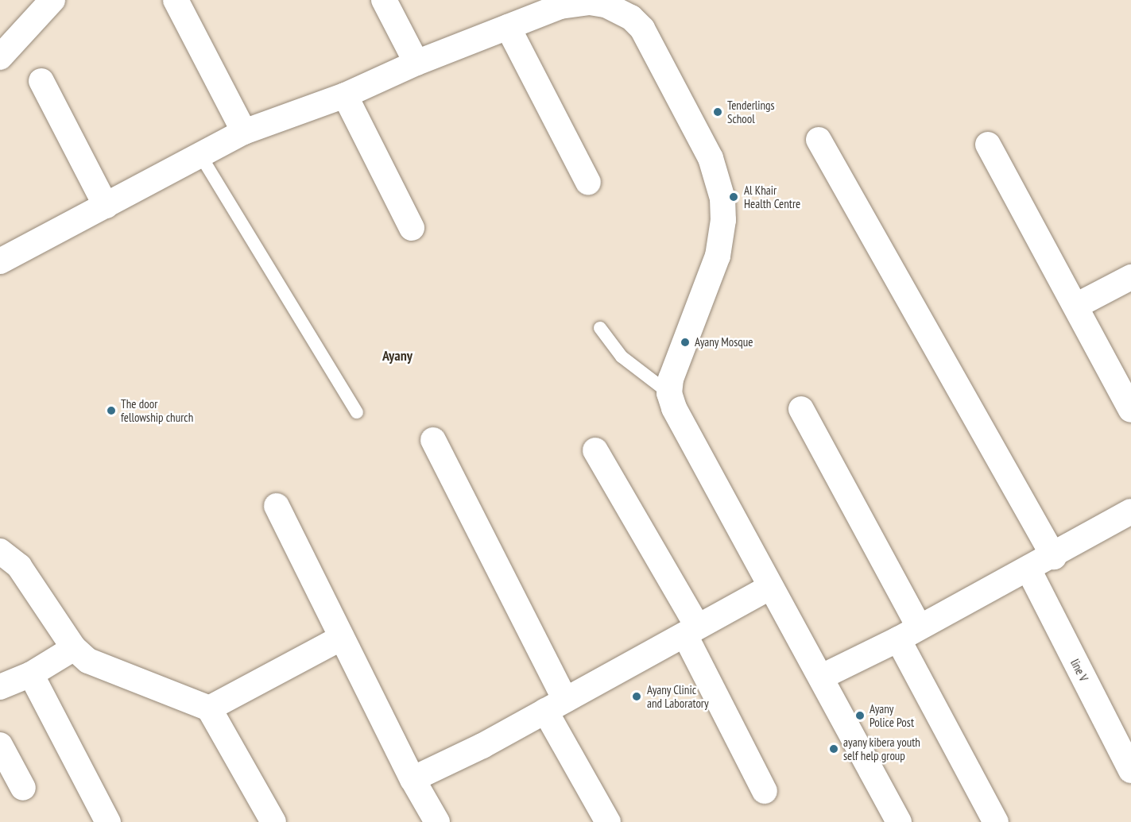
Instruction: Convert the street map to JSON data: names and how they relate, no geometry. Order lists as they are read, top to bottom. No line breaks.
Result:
{"streets":{"street":["line V"]},"districts":["Ayany"],"places":["Tenderlings School","Al Khair Health Centre","Ayany Mosque","The door fellowship church","Ayany Clinic and Laboratory","Ayany Police Post","ayany kibera youth self help group"]}
